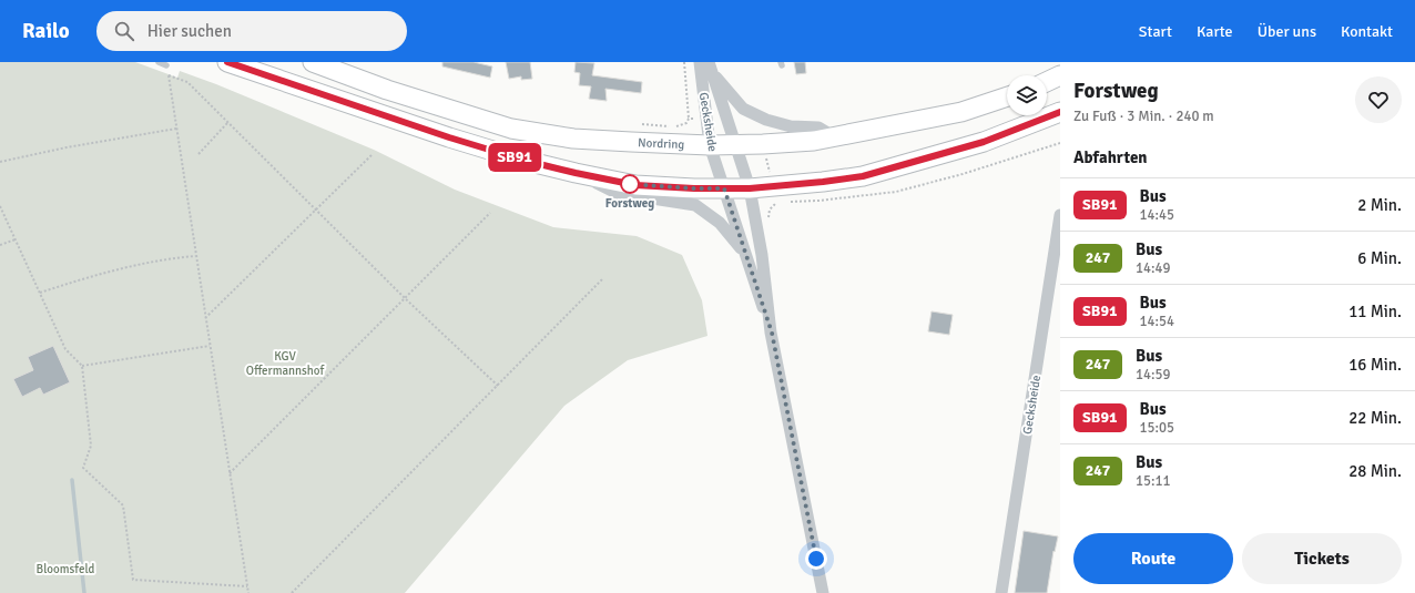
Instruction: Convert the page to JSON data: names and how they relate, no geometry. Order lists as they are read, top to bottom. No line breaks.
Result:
{"streets":{"main road":["Nordring"],"street":["Gecksheide"]},"crossings":[["Gecksheide","Nordring"]],"parks":["KGV Offermannshof","Bloomsfeld"],"places":["Forstweg"],"lines":["bus line SB91"],"page":{"header":"Railo","search":"Hier suchen","nav":["Start","Karte","Über uns","Kontakt"],"on_map":"SB91","heading":[["Forstweg","Zu Fuß · 3 Min. · 240 m"],"Abfahrten"],"list":[{"mark":"SB91","name":"Bus","note":"14:45","value":"2 Min."},{"mark":"247","name":"Bus","note":"14:49","value":"6 Min."},{"mark":"SB91","name":"Bus","note":"14:54","value":"11 Min."},{"mark":"247","name":"Bus","note":"14:59","value":"16 Min."},{"mark":"SB91","name":"Bus","note":"15:05","value":"22 Min."},{"mark":"247","name":"Bus","note":"15:11","value":"28 Min."}],"buttons":["Route","Tickets"]}}
